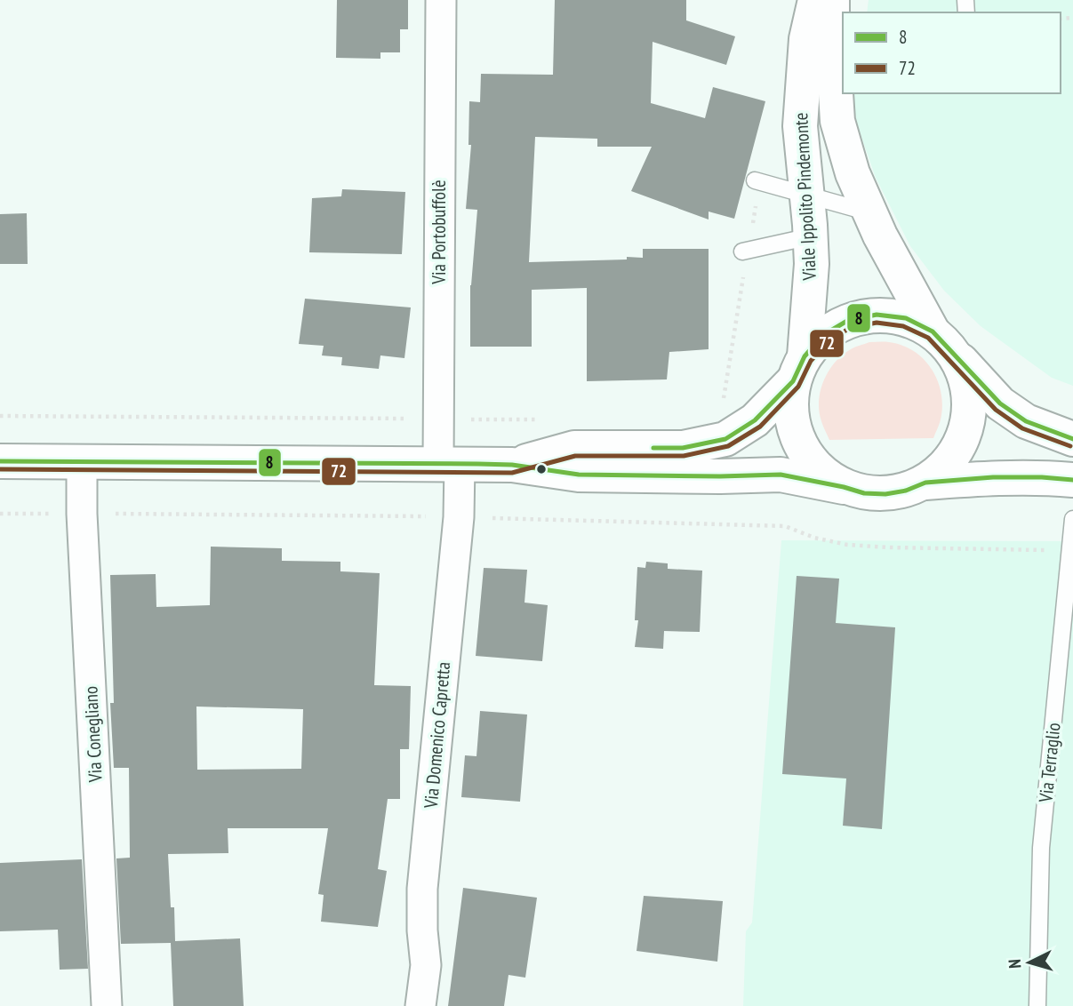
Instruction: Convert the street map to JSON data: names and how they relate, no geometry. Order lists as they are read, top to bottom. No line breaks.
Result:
{"streets":{"main road":["Viale Ippolito Pindemonte"],"street":["Via Portobuffolè","Via Conegliano","Via Domenico Capretta"],"lane":["Via Terraglio"]},"crossings":[["Via Portobuffolè","Via Domenico Capretta"]],"lines":["transit line 8","transit line 72"],"legend":["8","72"],"north":"left"}
